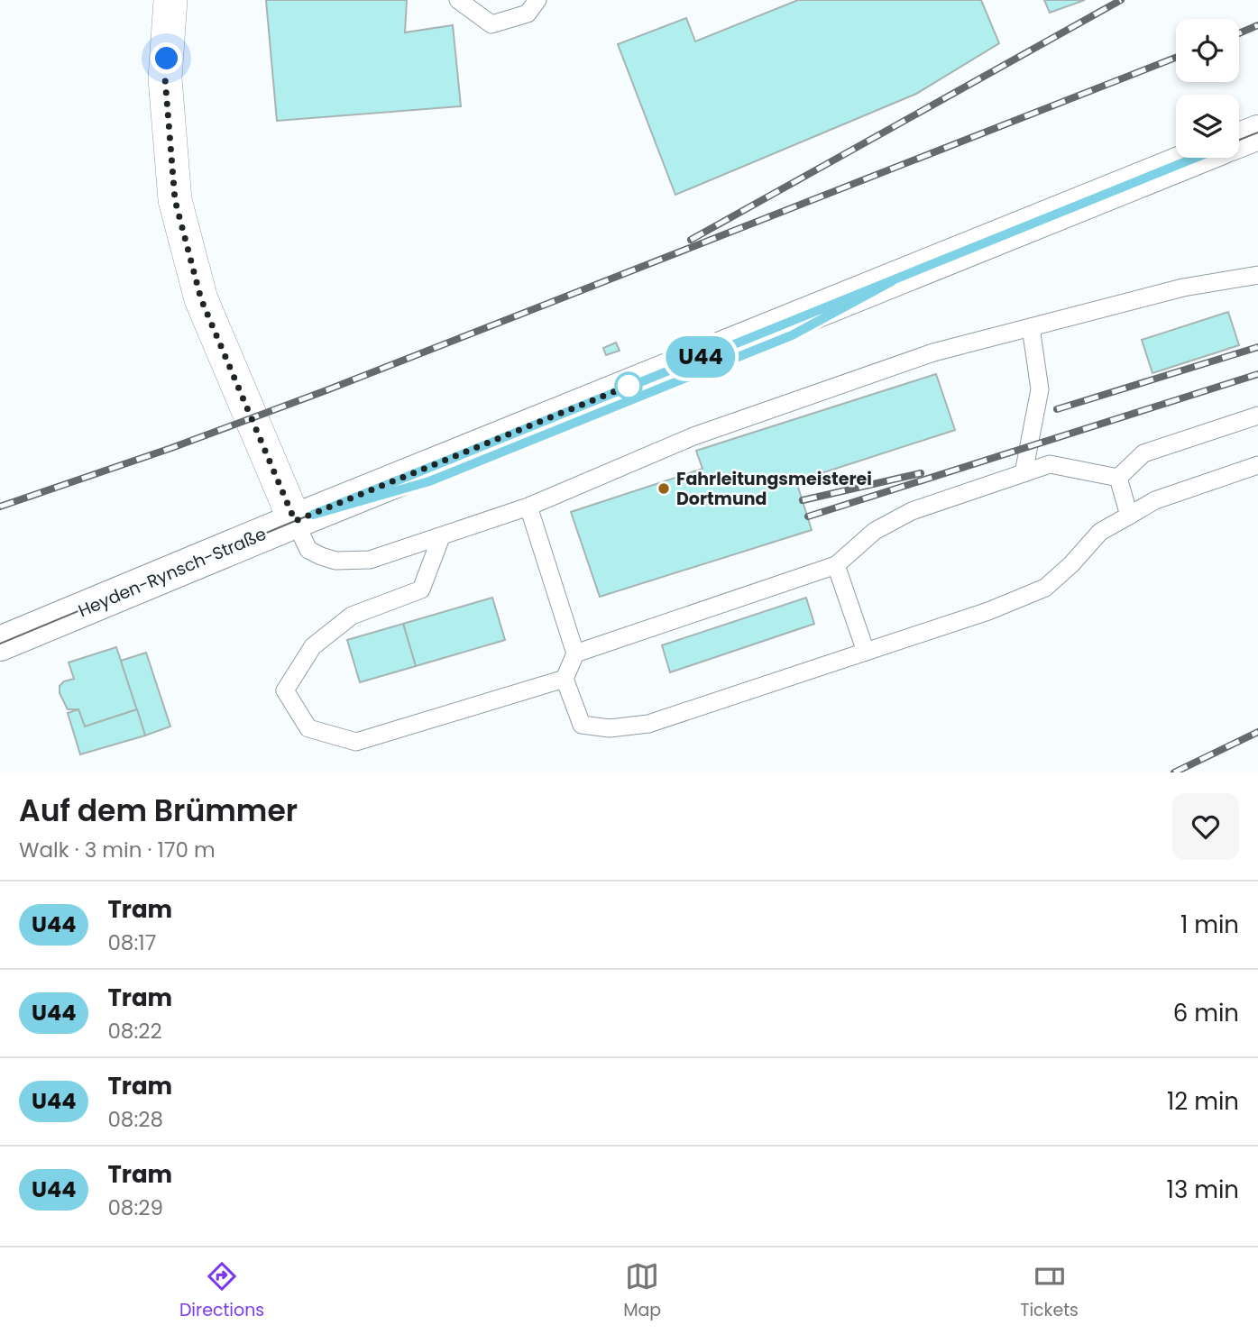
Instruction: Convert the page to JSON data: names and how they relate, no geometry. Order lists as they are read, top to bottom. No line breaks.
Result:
{"streets":{"main road":["Heyden-Rynsch-Straße"]},"places":["Fahrleitungsmeisterei Dortmund"],"lines":["tram line U44"],"page":{"on_map":"U44","heading":["Auf dem Brümmer","Walk · 3 min · 170 m"],"list":[{"mark":"U44","name":"Tram","note":"08:17","value":"1 min"},{"mark":"U44","name":"Tram","note":"08:22","value":"6 min"},{"mark":"U44","name":"Tram","note":"08:28","value":"12 min"},{"mark":"U44","name":"Tram","note":"08:29","value":"13 min"}],"tabs":["Directions","Map","Tickets"]}}
